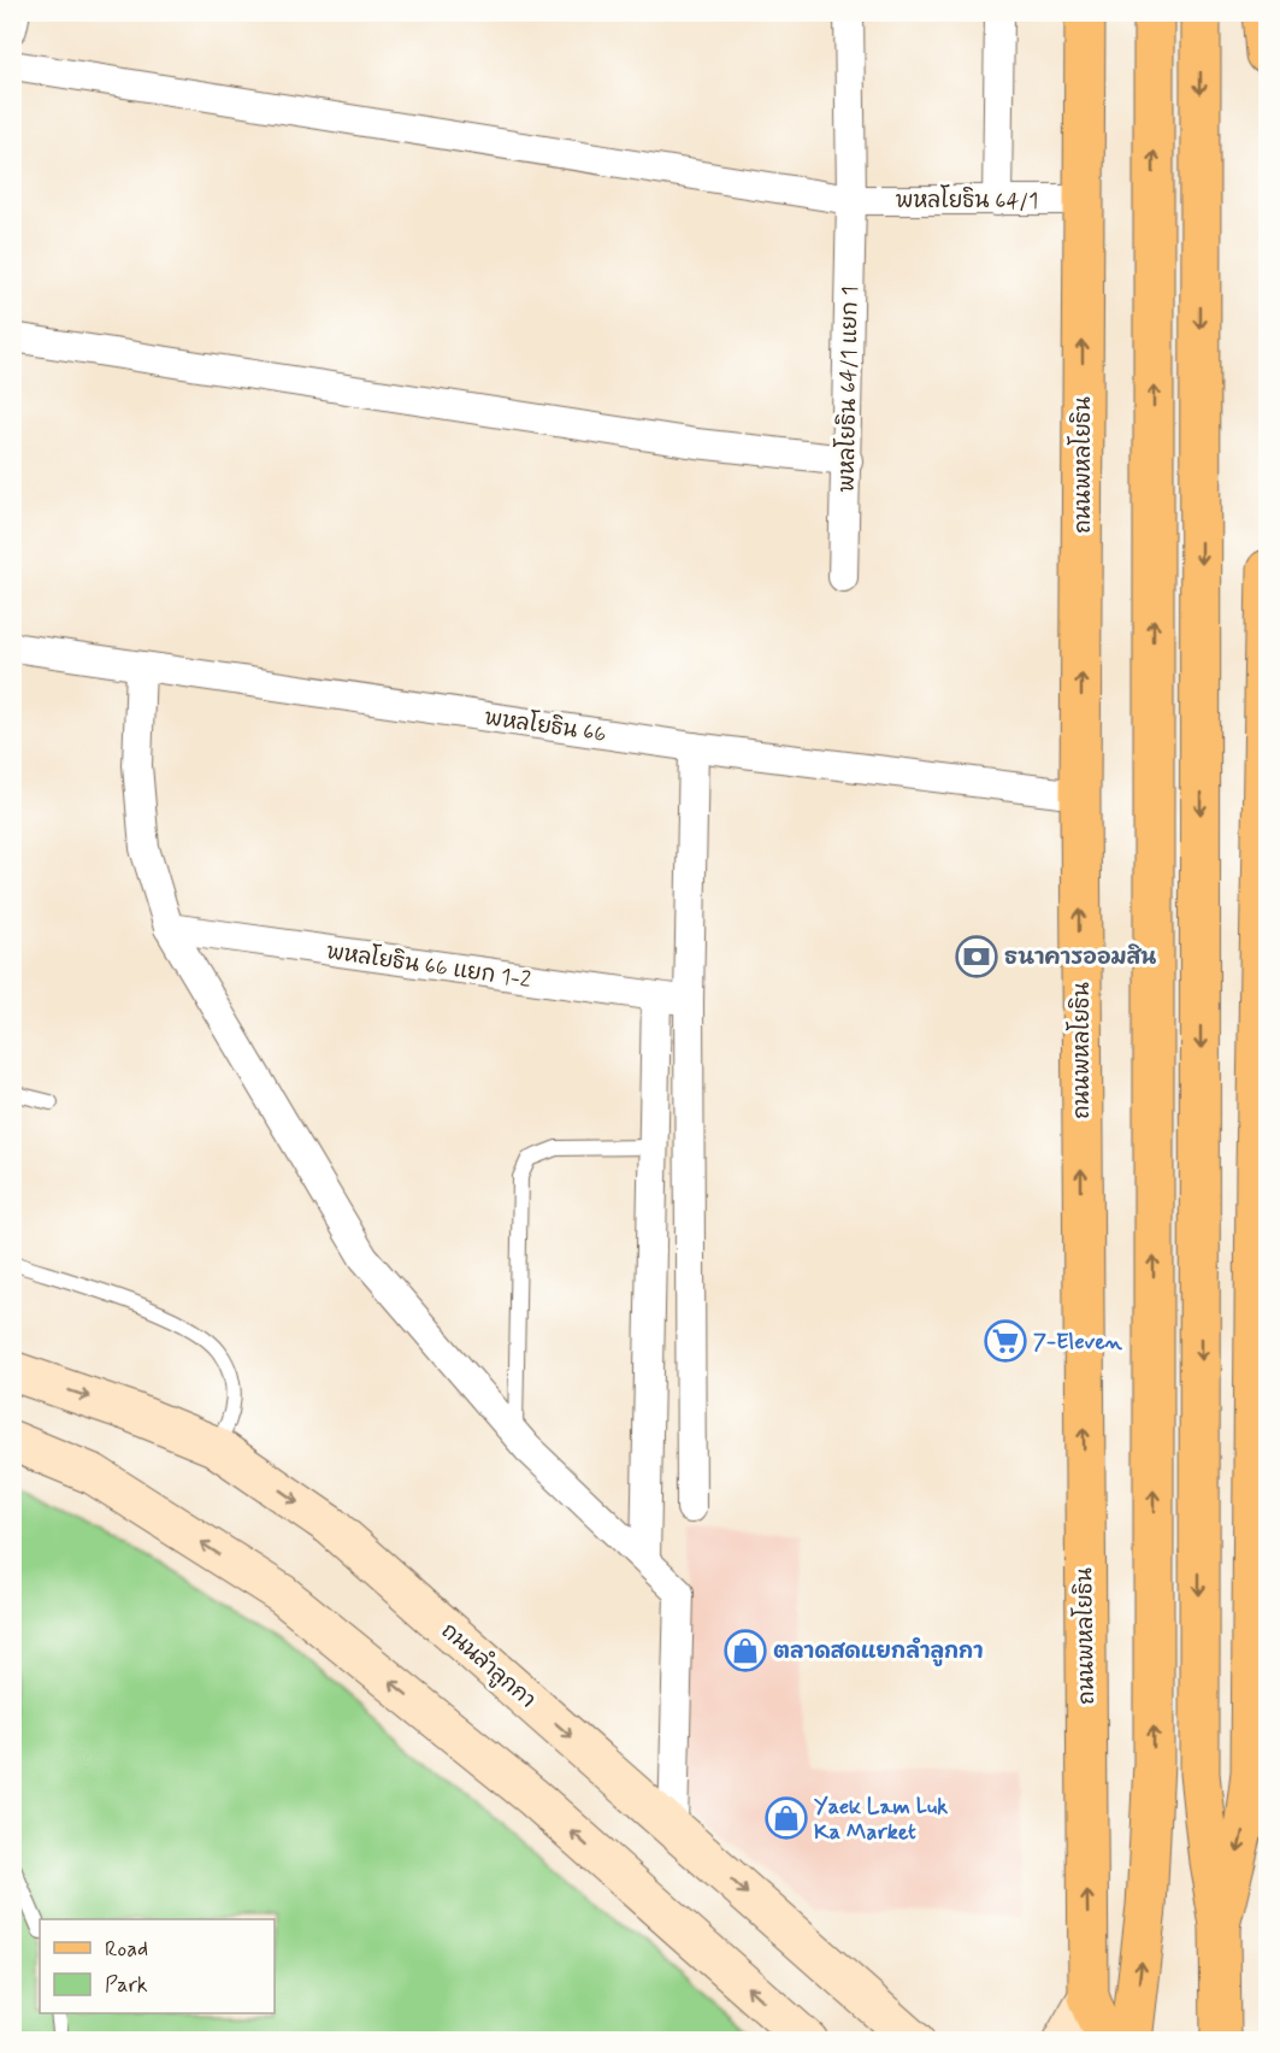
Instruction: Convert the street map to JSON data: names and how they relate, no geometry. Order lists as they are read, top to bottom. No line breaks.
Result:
{"streets":{"main road":["ถนนพหลโยธิน","ถนนลำลูกกา"],"street":["พหลโยธิน 64/1","พหลโยธิน 64/1 แยก 1","พหลโยธิน 66","พหลโยธิน 66 แยก 1-2"]},"crossings":[["พหลโยธิน 64/1","พหลโยธิน 64/1 แยก 1"],["พหลโยธิน 64/1","ถนนพหลโยธิน"],["ถนนพหลโยธิน","พหลโยธิน 66"]],"places":{"bank":["ธนาคารออมสิน"],"supermarket":["7-Eleven"],"shop":["ตลาดสดแยกลำลูกกา","Yaek Lam Luk Ka Market"]},"legend":["Road","Park"]}
